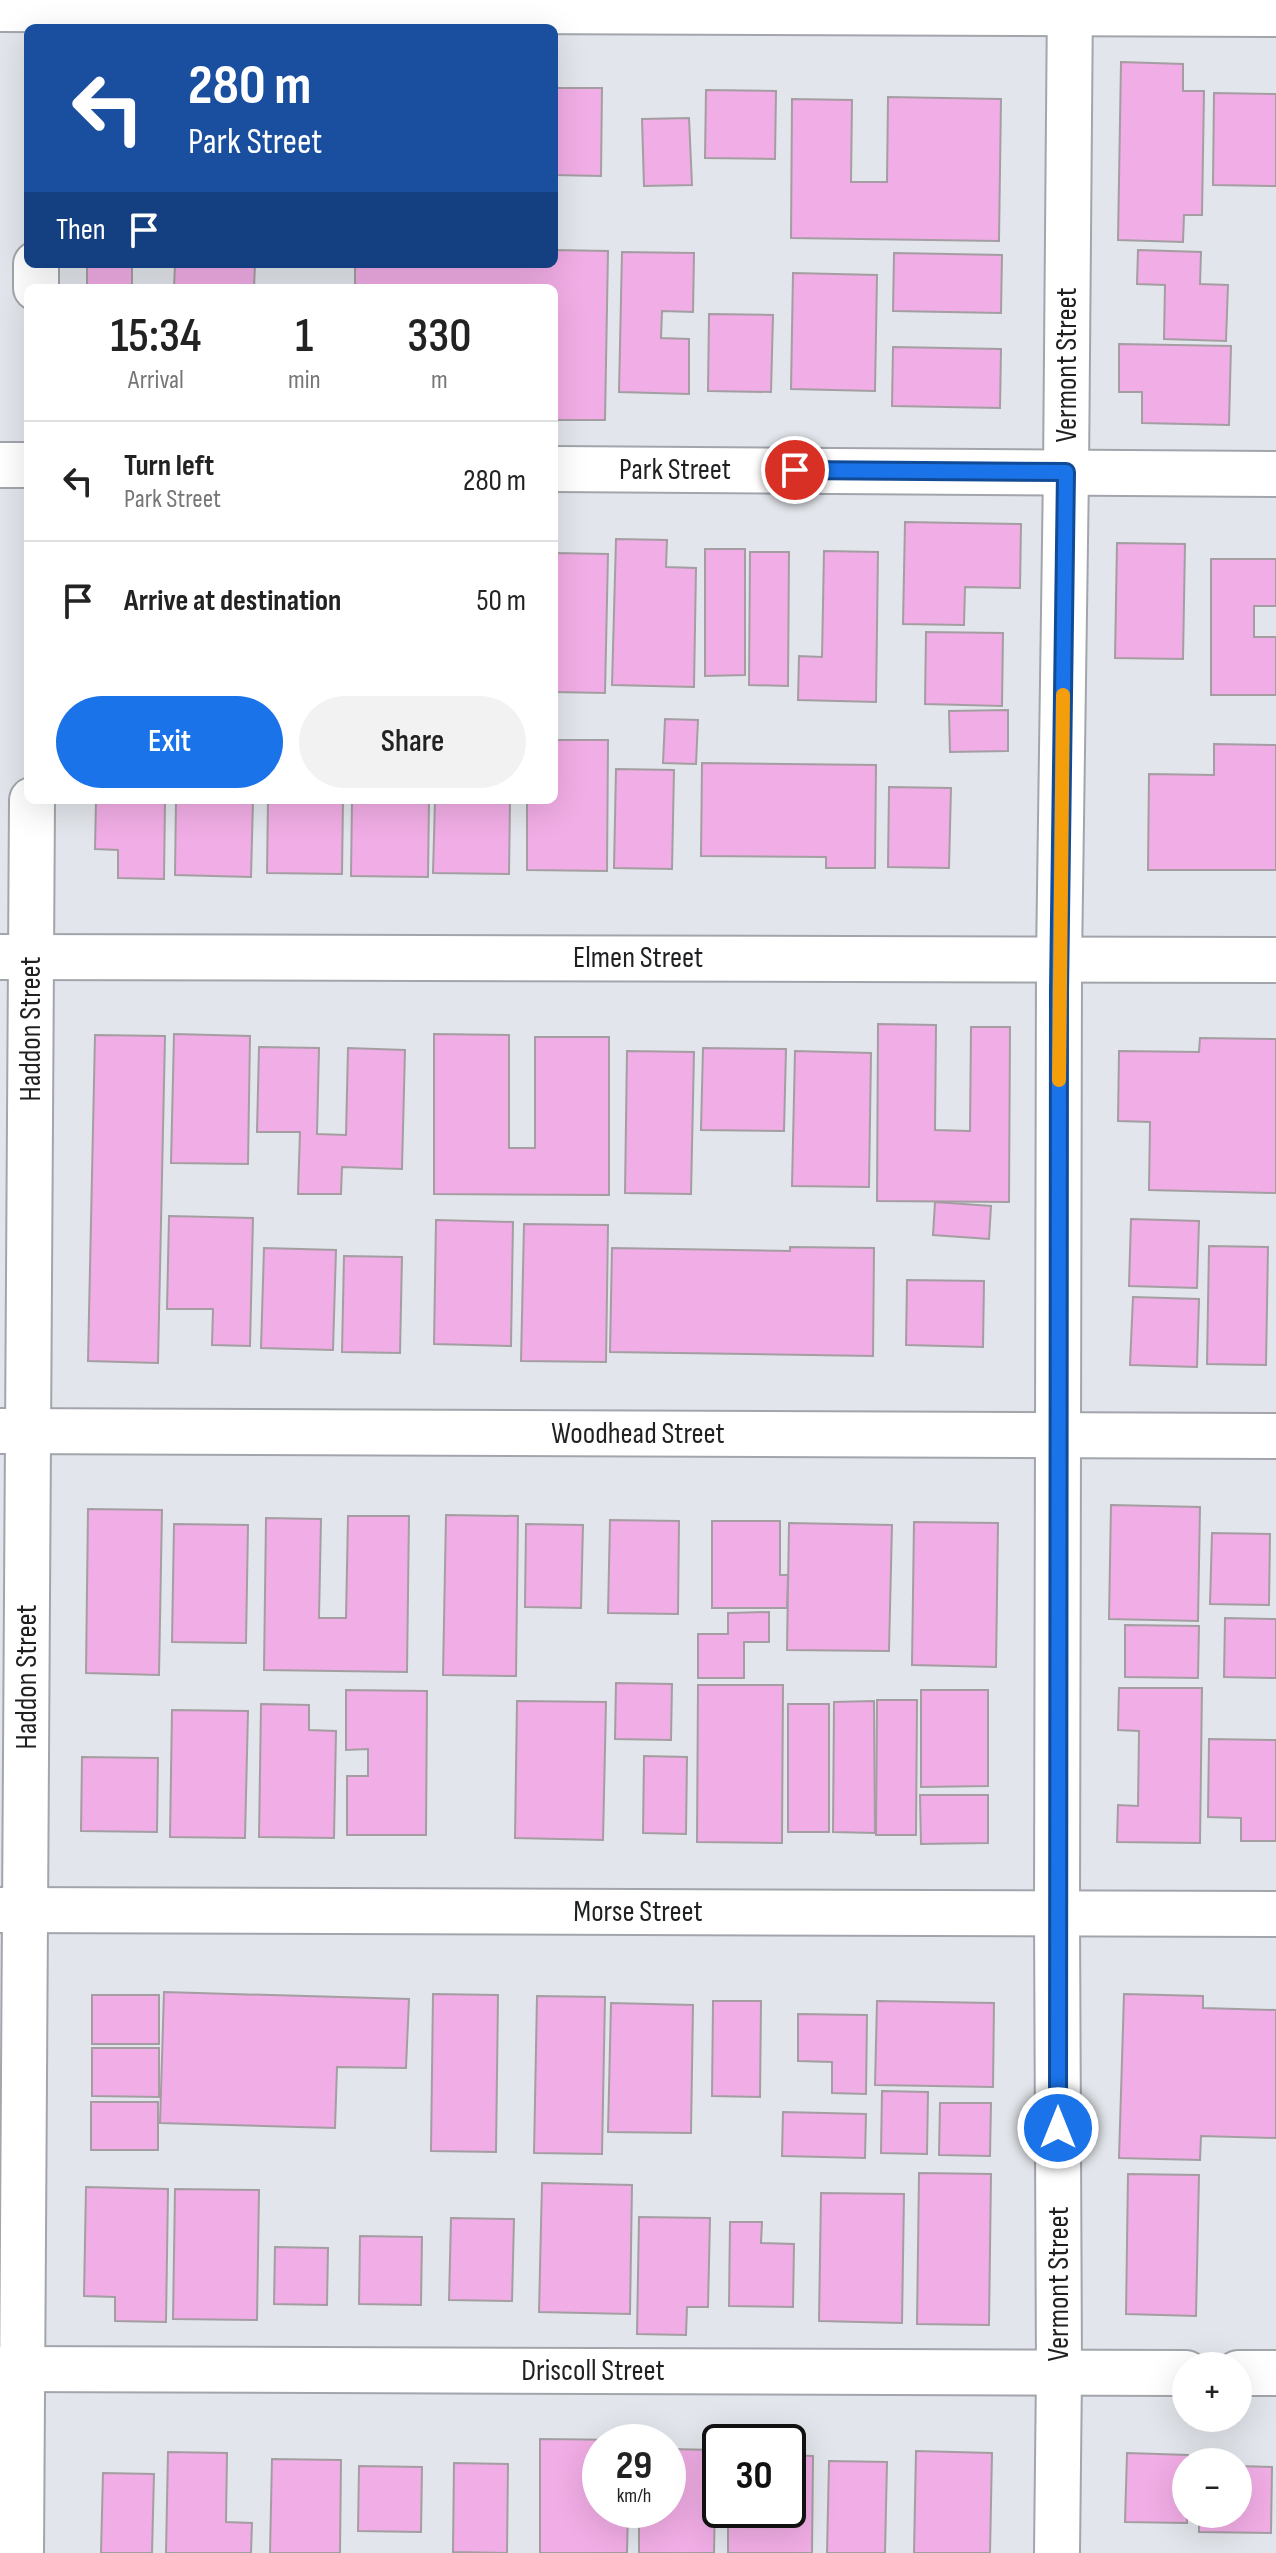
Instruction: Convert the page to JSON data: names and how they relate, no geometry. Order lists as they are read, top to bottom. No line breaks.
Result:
{"streets":{"street":["Vermont Street","Park Street","Elmen Street","Haddon Street","Woodhead Street","Morse Street","Driscoll Street"]},"crossings":[["Vermont Street","Park Street"],["Vermont Street","Elmen Street"],["Vermont Street","Woodhead Street"],["Vermont Street","Morse Street"],["Vermont Street","Driscoll Street"],["Elmen Street","Haddon Street"],["Haddon Street","Woodhead Street"],["Haddon Street","Morse Street"],["Haddon Street","Driscoll Street"]],"page":{"turn":["280 m","Park Street"],"then":"Then","eta":["15:34","Arrival","1","min","330","m"],"list":[{"name":"Turn left","note":"Park Street","value":"280 m"},{"name":"Arrive at destination","value":"50 m"}],"buttons":["Exit","Share"],"map_buttons":["+","−"],"speed":"29 km/h","limit":"30"}}
